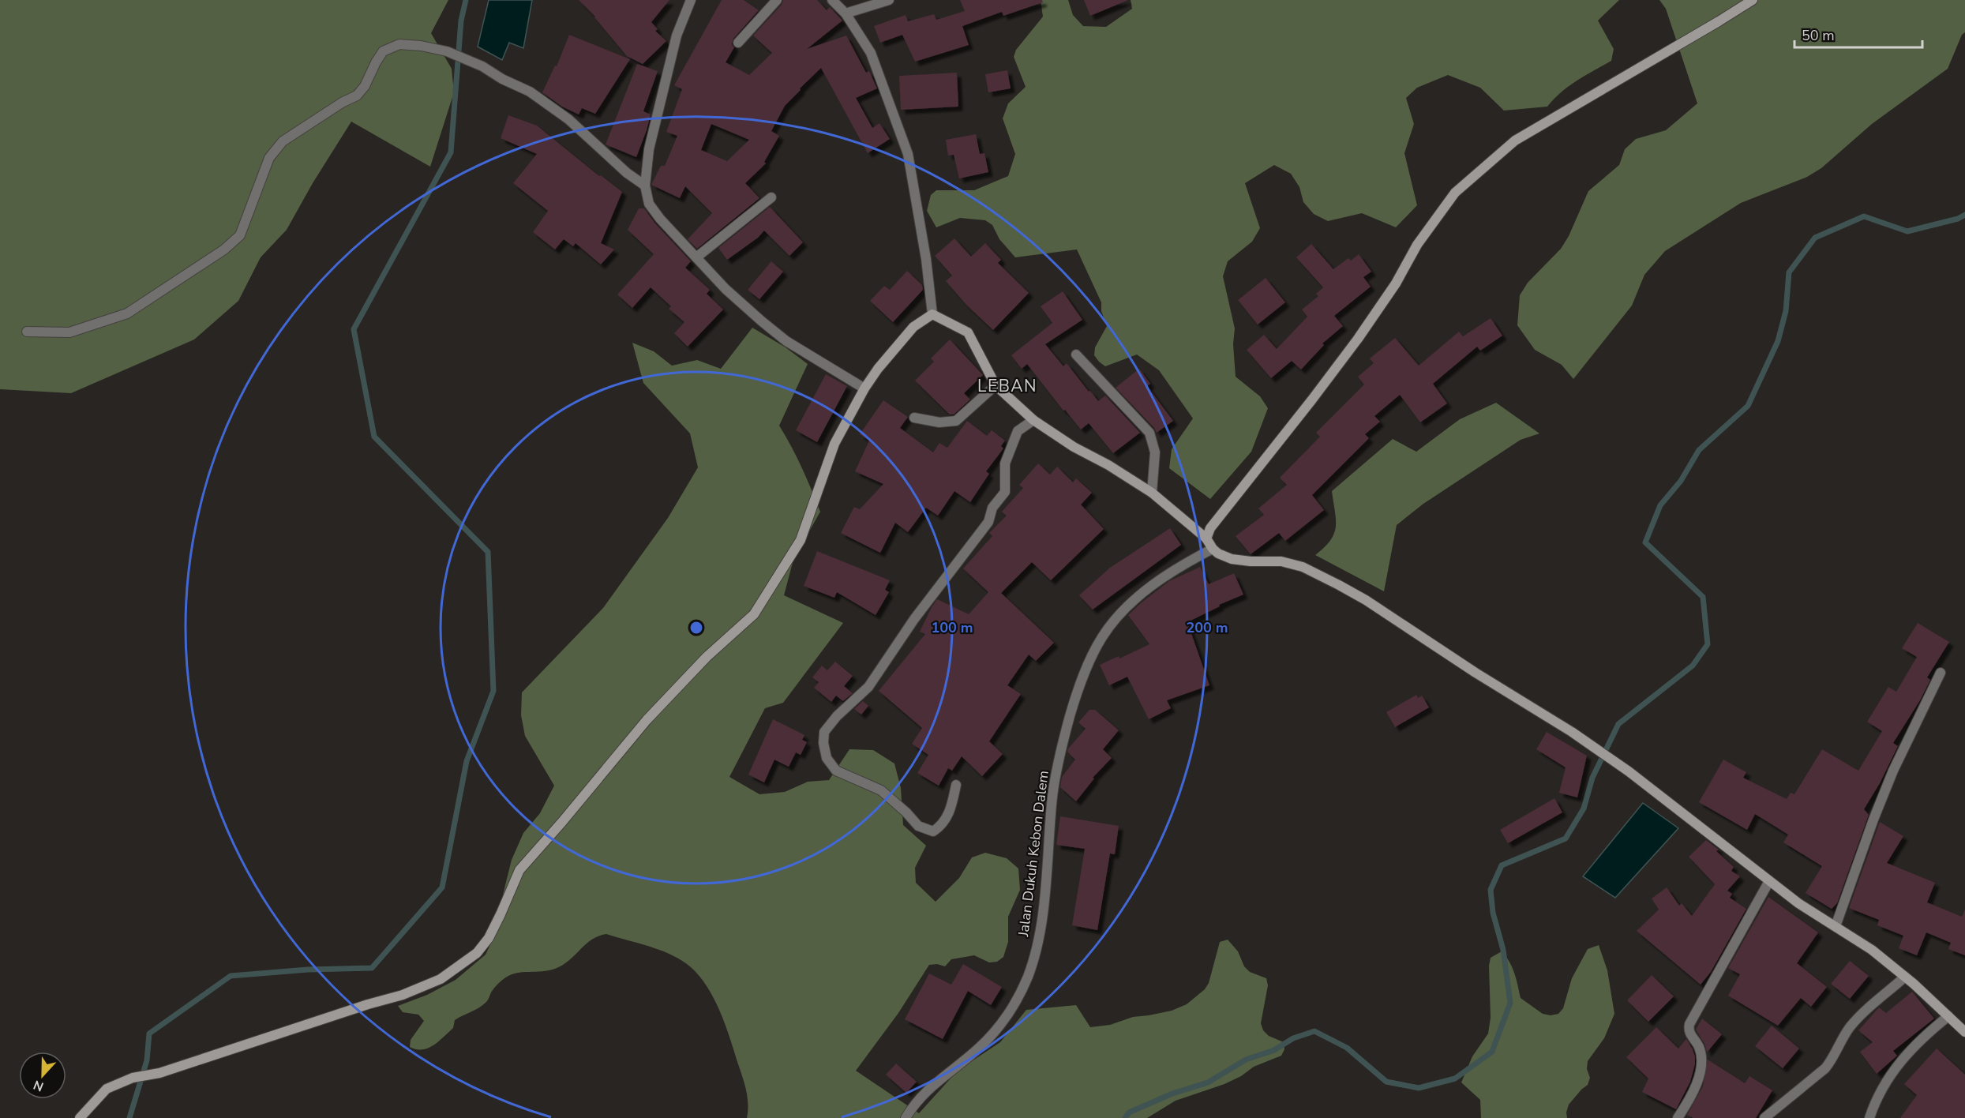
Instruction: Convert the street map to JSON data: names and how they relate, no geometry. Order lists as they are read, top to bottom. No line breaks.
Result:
{"streets":{"street":["Jalan Dukuh Kebon Dalem"]},"districts":["LEBAN"],"scale_bar":"50 m","north":"bottom","rings":["100 m","200 m"]}
